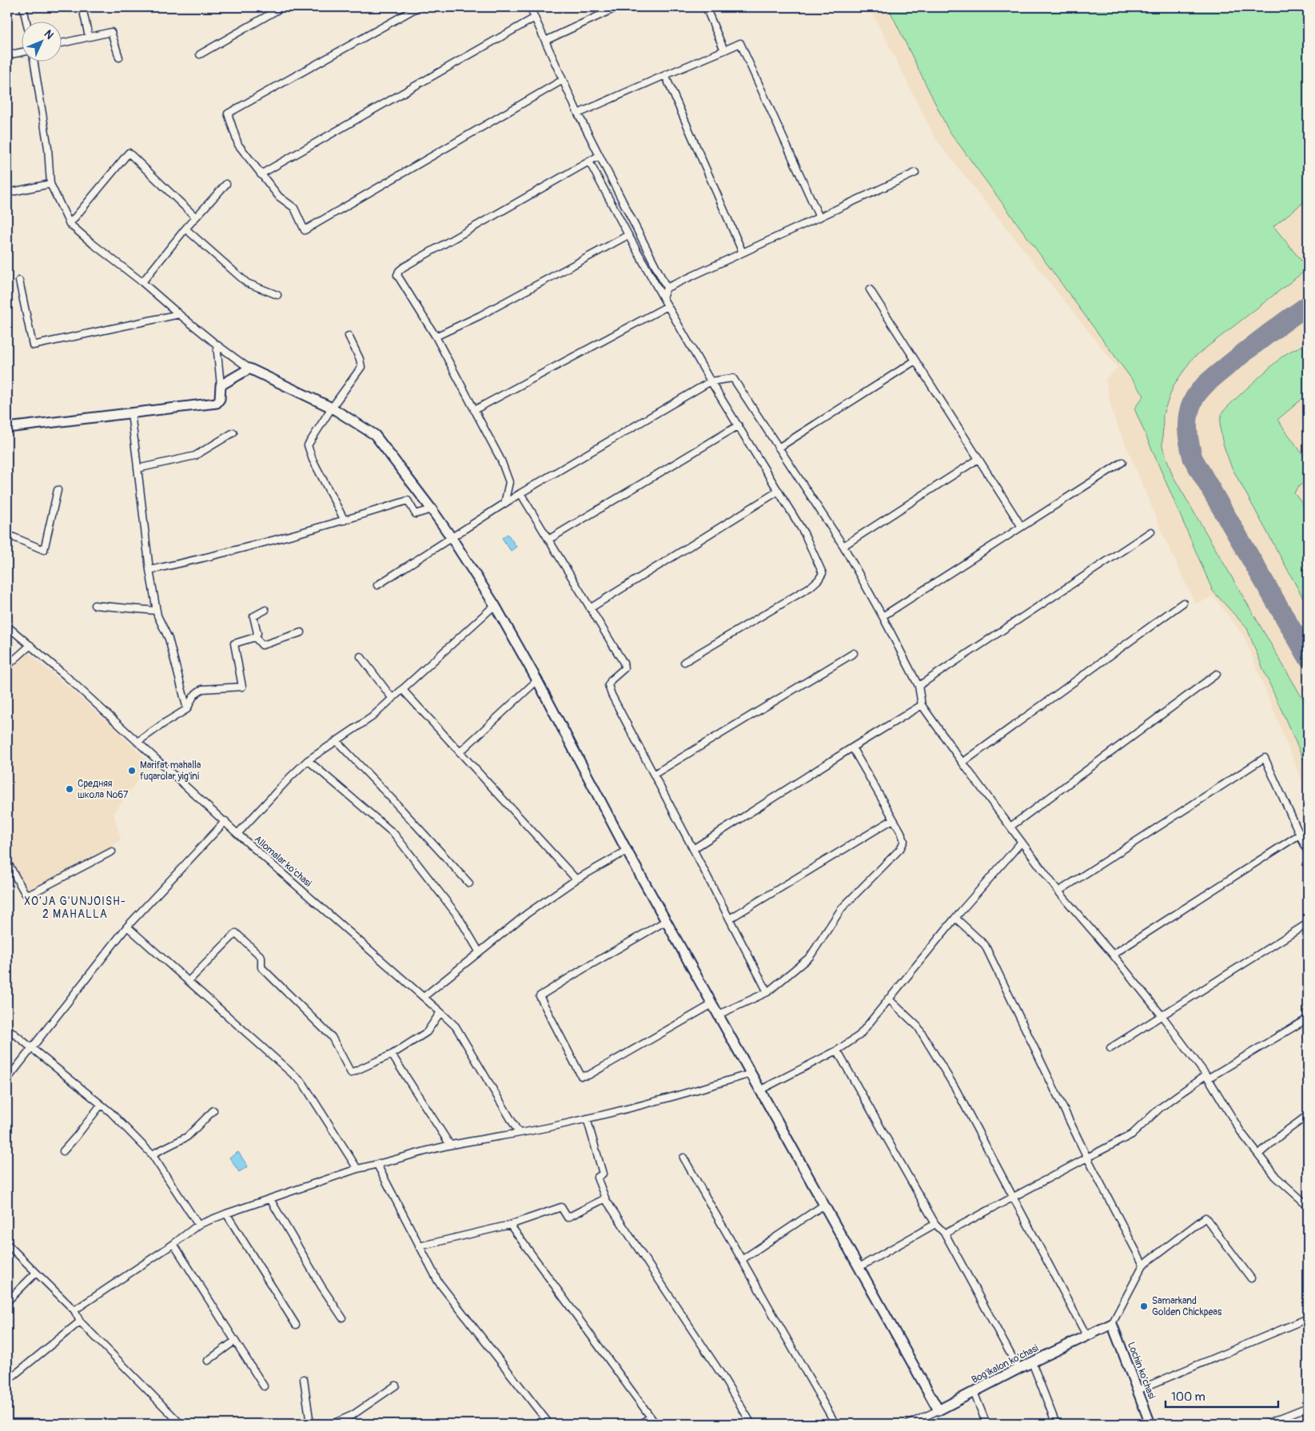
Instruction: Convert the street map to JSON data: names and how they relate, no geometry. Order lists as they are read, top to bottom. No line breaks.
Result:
{"streets":{"street":["Allomalar ko'chasi","Bog'ikalon ko'chasi","Lochin ko'chasi"]},"crossings":[["Bog'ikalon ko'chasi","Lochin ko'chasi"]],"districts":["XO'JA G'UNJOISH- 2 MAHALLA"],"places":["Marifat mahalla fuqarolar yig'ini","Средняя школа №67","Samarkand Golden Chickpeas"],"scale_bar":"100 m","north":"top right"}
